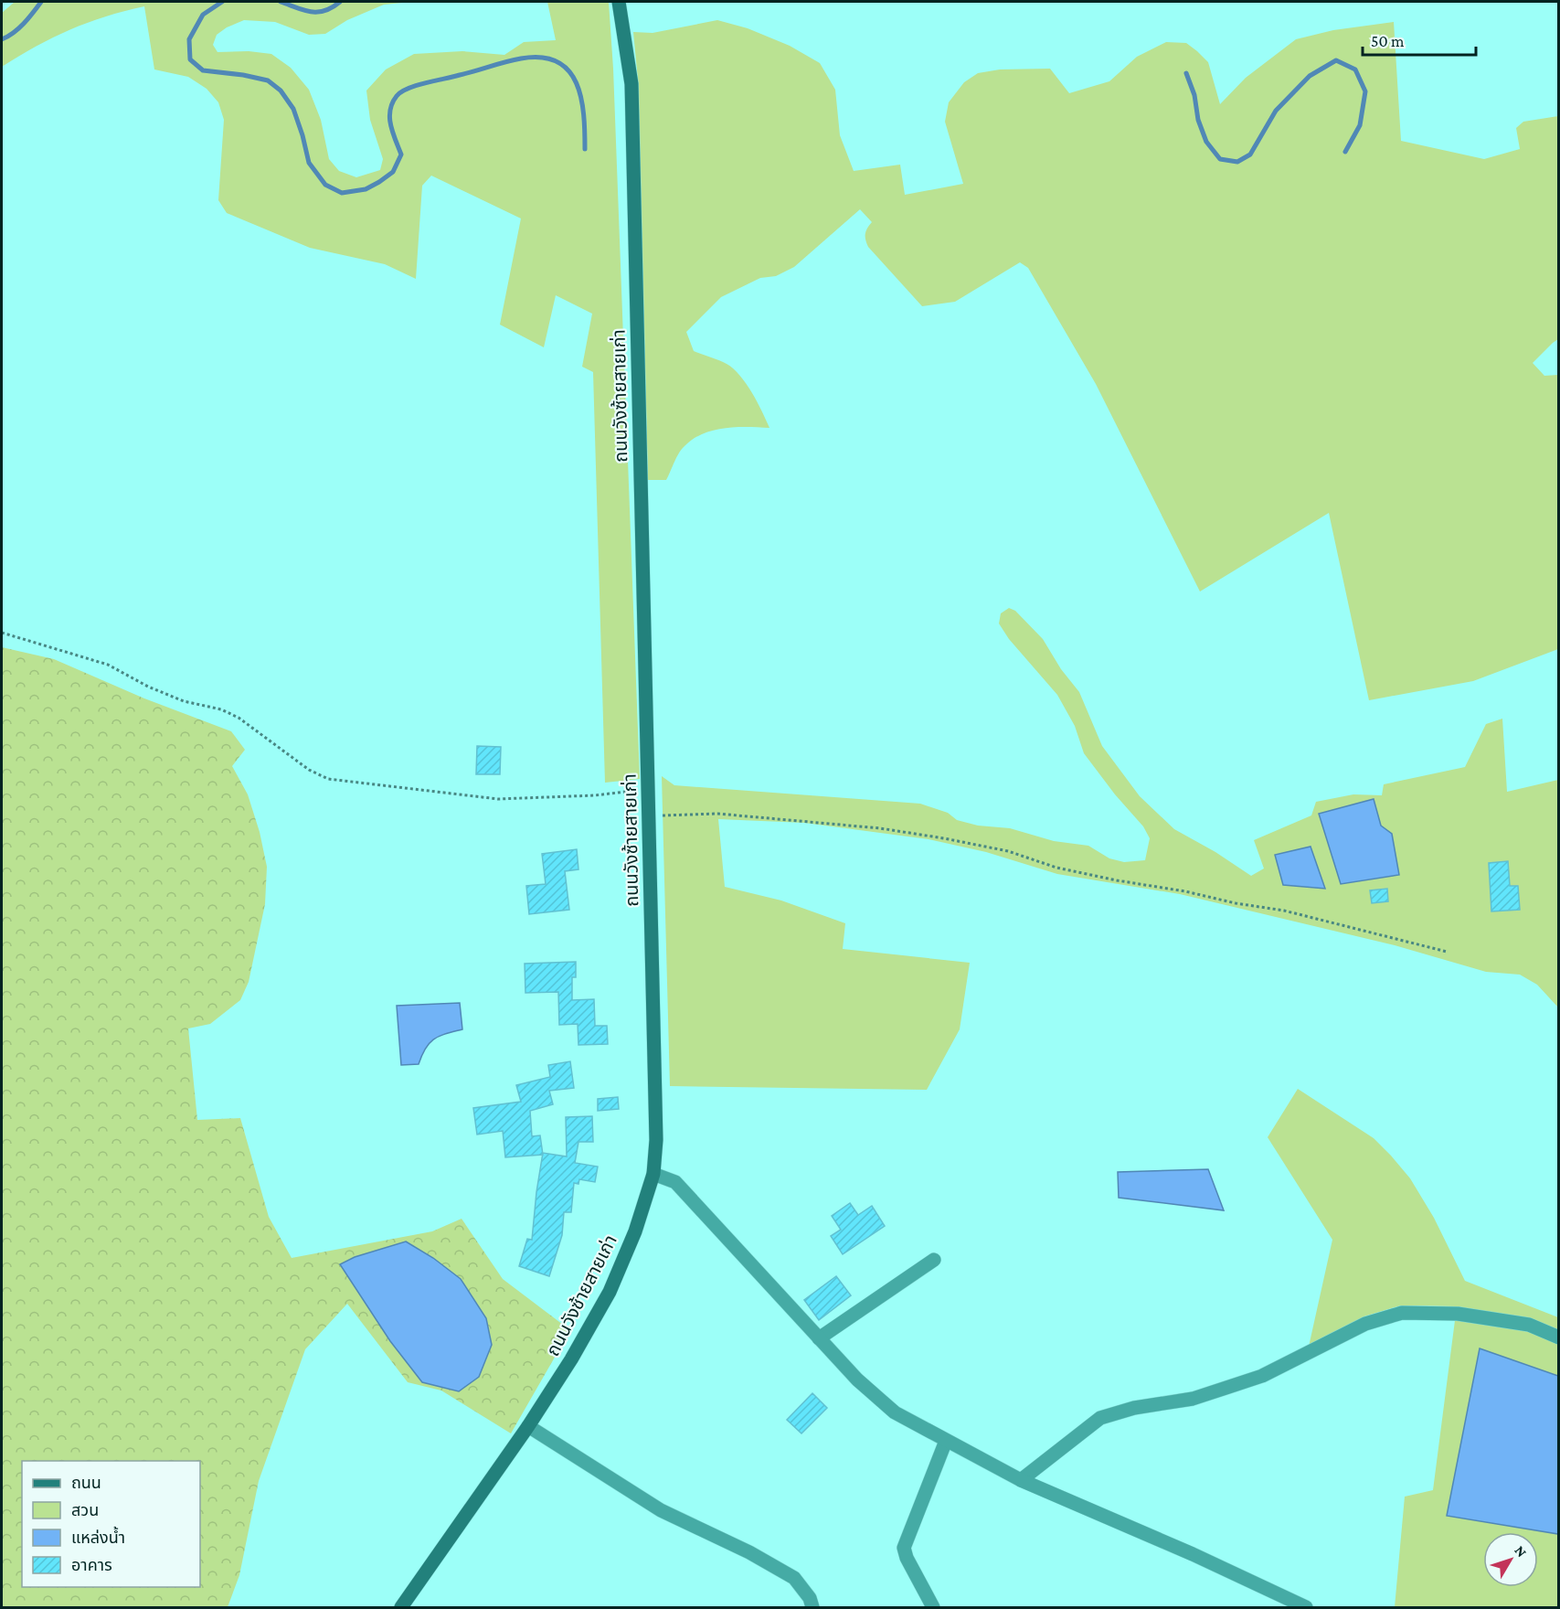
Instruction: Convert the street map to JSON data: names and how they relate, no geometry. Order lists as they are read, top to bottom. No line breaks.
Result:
{"streets":{"main road":["ถนนวังซ้ายสายเก่า"]},"legend":["ถนน","สวน","แหล่งน้ำ","อาคาร"],"scale_bar":"50 m","north":"top right"}
